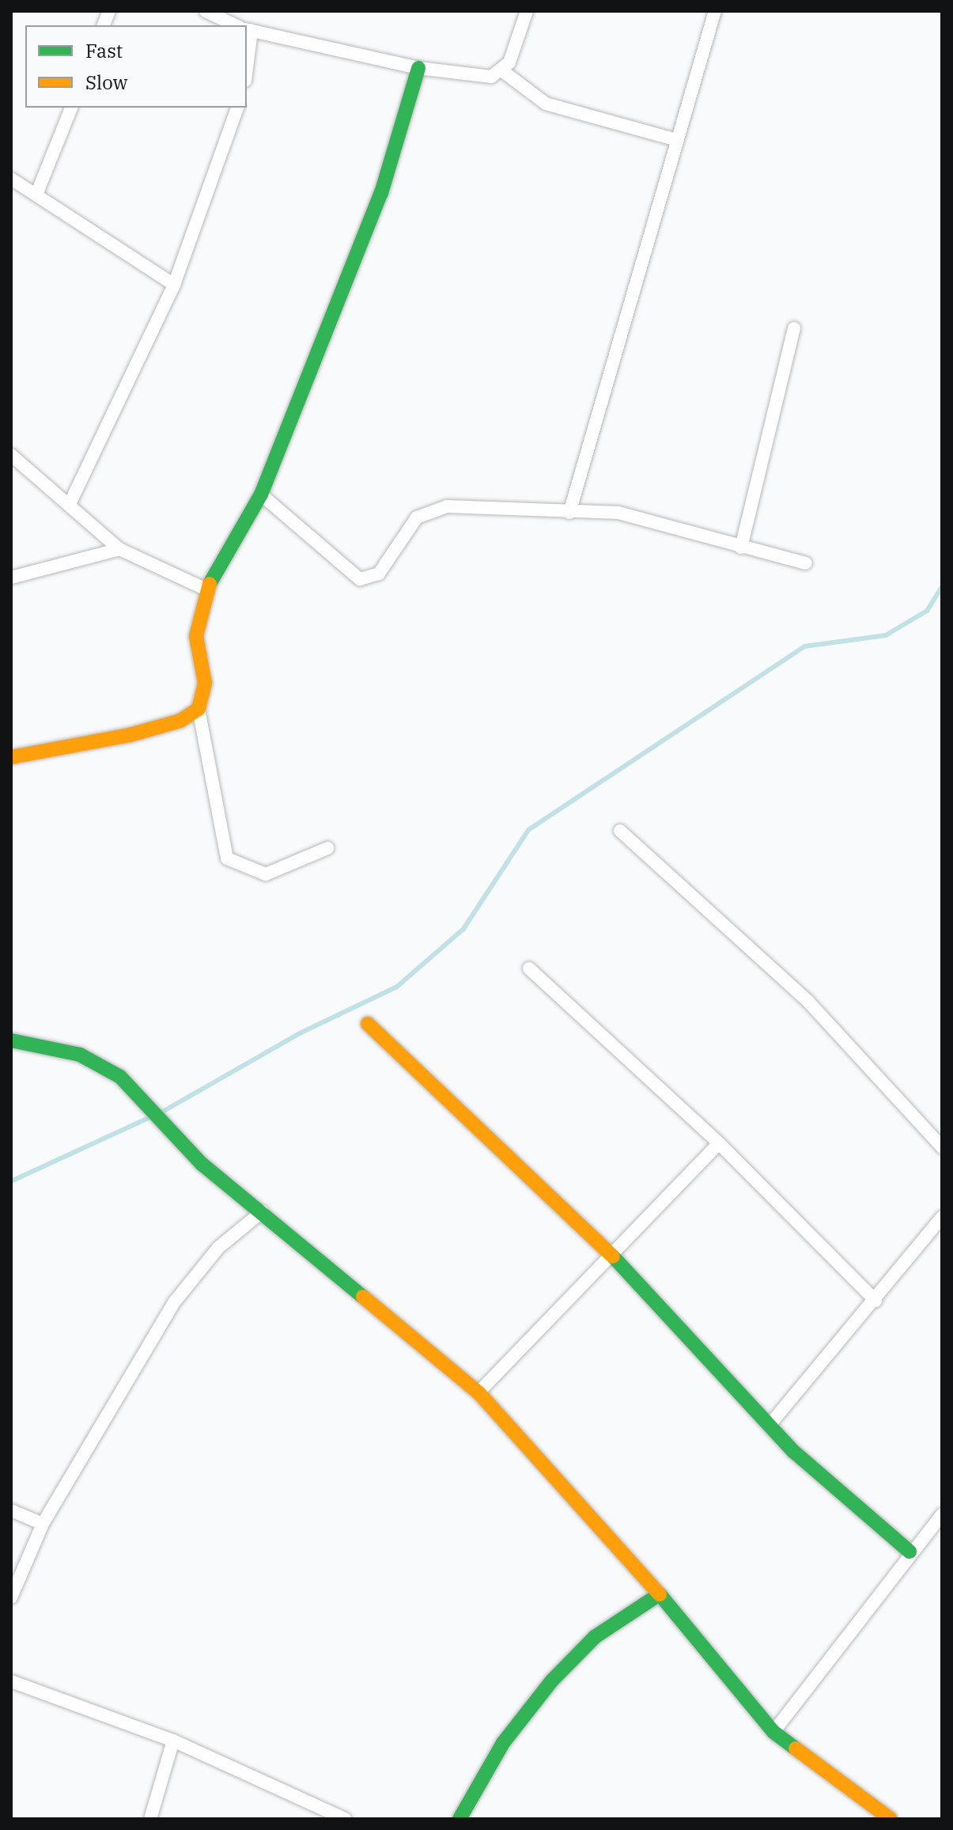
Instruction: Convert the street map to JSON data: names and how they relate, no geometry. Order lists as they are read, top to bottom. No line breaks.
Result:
{"legend":["Fast","Slow"]}
